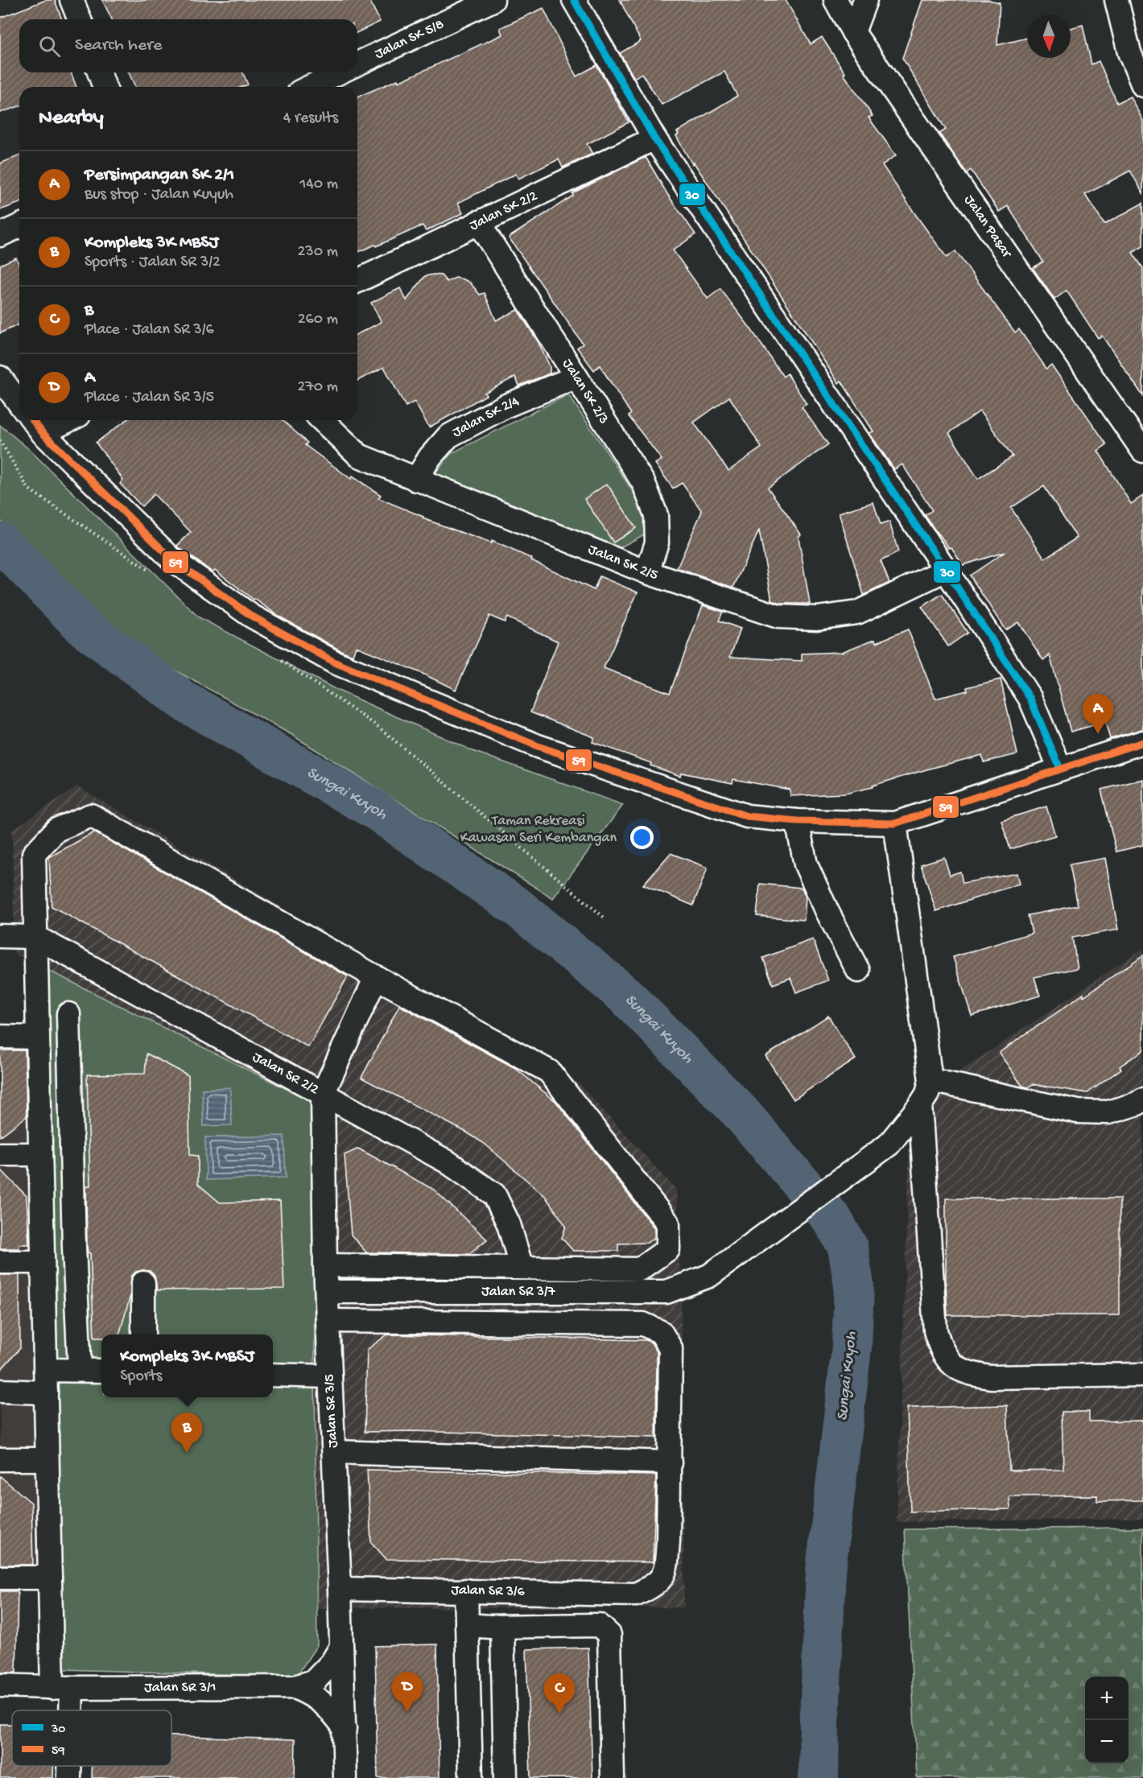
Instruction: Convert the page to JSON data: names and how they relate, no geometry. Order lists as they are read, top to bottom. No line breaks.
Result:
{"streets":{"street":["Jalan SK 5/8","Jalan SK 2/2","Jalan Pasar","Jalan SK 2/3","Jalan SK 2/4","Jalan SK 2/5","Jalan SR 2/2","Jalan SR 3/7","Jalan SR 3/5","Jalan SR 3/6","Jalan SR 3/1"]},"crossings":[["Jalan SK 2/2","Jalan SK 2/3"],["Jalan SK 2/3","Jalan SK 2/4"],["Jalan SK 2/3","Jalan SK 2/5"],["Jalan SK 2/4","Jalan SK 2/5"],["Jalan SR 2/2","Jalan SR 3/5"],["Jalan SR 3/7","Jalan SR 3/5"],["Jalan SR 3/5","Jalan SR 3/6"],["Jalan SR 3/5","Jalan SR 3/1"]],"water":["Sungai Kuyoh"],"parks":["Taman Rekreasi Kawasan Seri Kembangan"],"lines":["transit line 30","transit line 59"],"legend":["30","59"],"north":"bottom","page":{"search":"Search here","heading":["Nearby","4 results"],"list":[{"mark":"A","name":"Persimpangan SK 2/1","note":"Bus stop · Jalan Kuyuh","value":"140 m"},{"mark":"B","name":"Kompleks 3K MBSJ","note":"Sports · Jalan SR 3/2","value":"230 m"},{"mark":"C","name":"B","note":"Place · Jalan SR 3/6","value":"260 m"},{"mark":"D","name":"A","note":"Place · Jalan SR 3/5","value":"270 m"}],"pins":["A","B","D","C"],"popup":["Kompleks 3K MBSJ","Sports"],"map_buttons":["+","−"]}}
